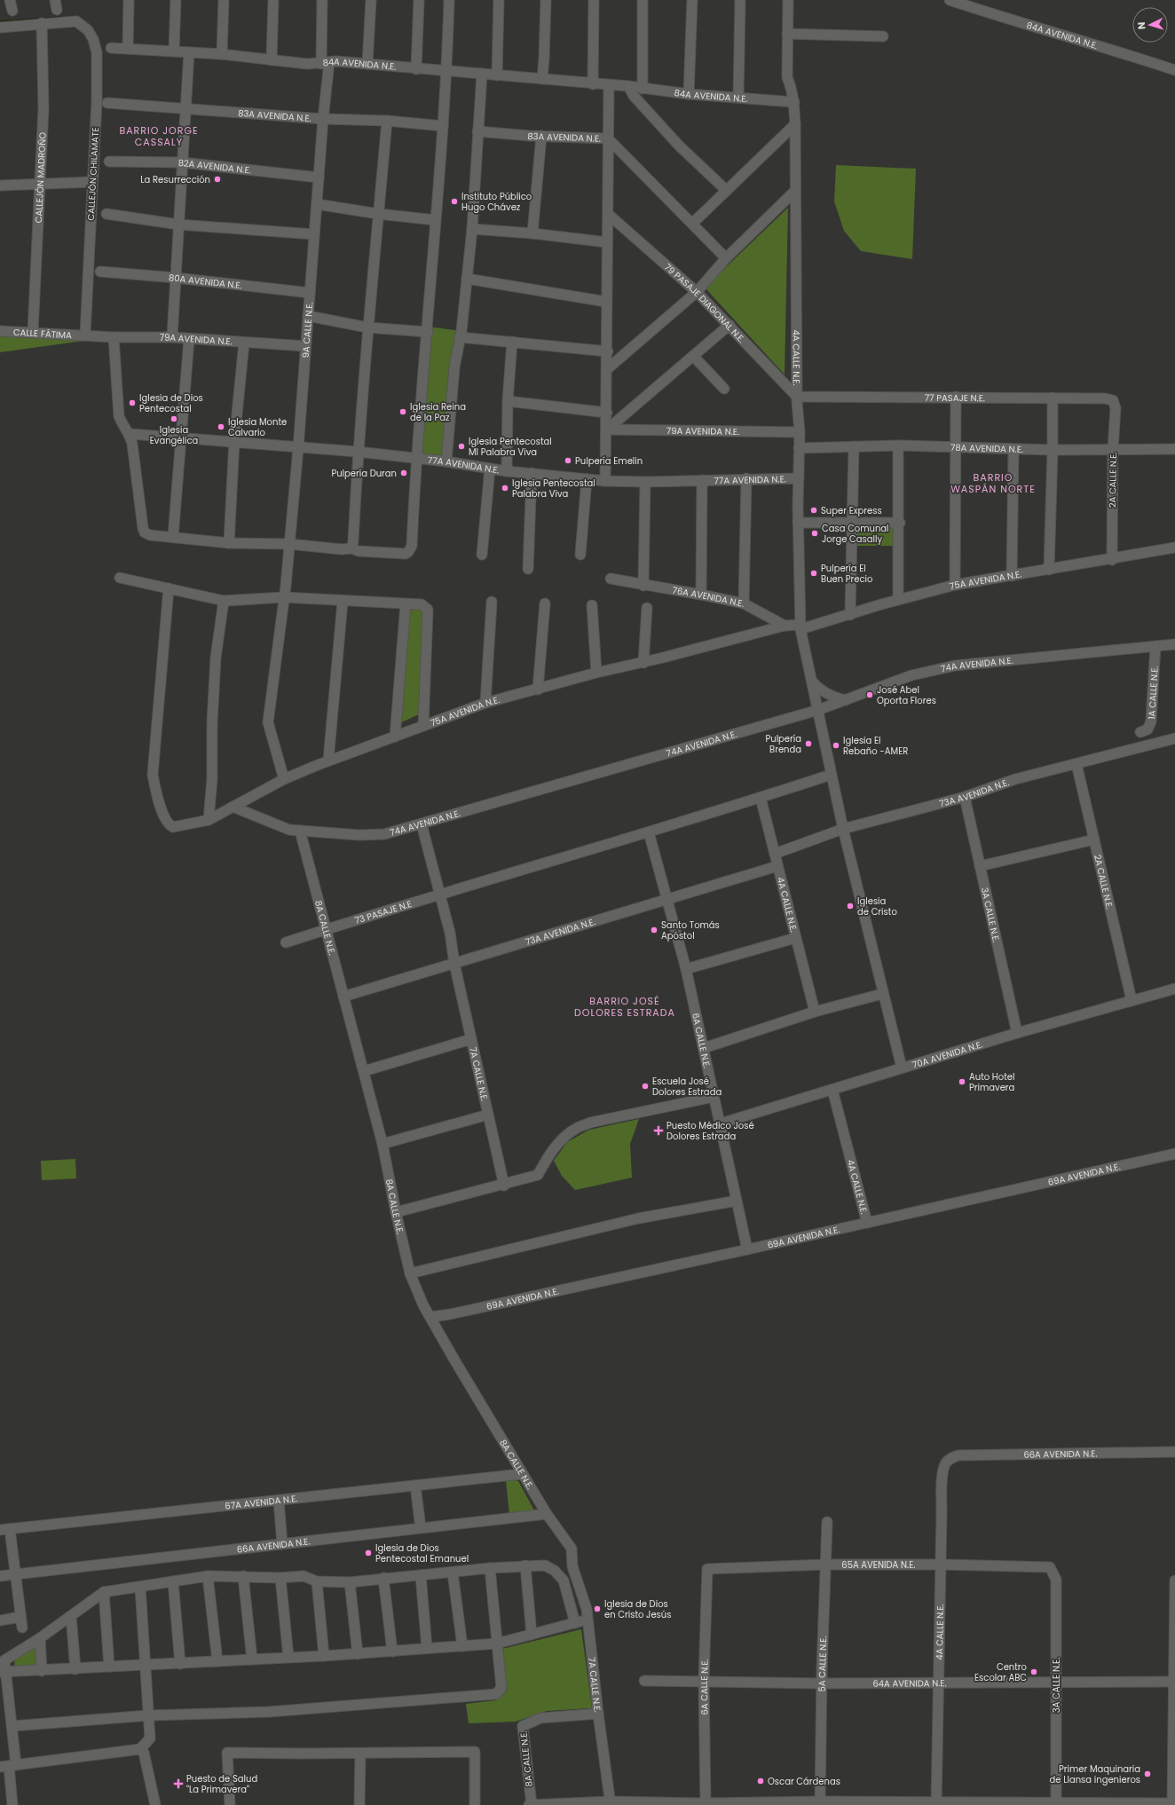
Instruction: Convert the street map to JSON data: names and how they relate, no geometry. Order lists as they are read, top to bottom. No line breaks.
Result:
{"streets":{"street":["84A AVENIDA N.E.","83A AVENIDA N.E.","82A AVENIDA N.E.","CALLEJÓN CHILAMATE","CALLEJÓN MADROÑO","80A AVENIDA N.E.","79 PASAJE DIAGONAL N.E.","9A CALLE N.E.","CALLE FÁTIMA","79A AVENIDA N.E.","4A CALLE N.E.","77 PASAJE N.E.","78A AVENIDA N.E.","77A AVENIDA N.E.","2A CALLE N.E.","75A AVENIDA N.E.","76A AVENIDA N.E.","74A AVENIDA N.E.","1A CALLE N.E.","73A AVENIDA N.E.","73 PASAJE N.E","3A CALLE N.E.","8A CALLE N.E.","6A CALLE N.E.","70A AVENIDA N.E.","7A CALLE N.E.","69A AVENIDA N.E.","66A AVENIDA N.E.","67A AVENIDA N.E.","65A AVENIDA N.E.","5A CALLE N.E.","64A AVENIDA N.E."]},"crossings":[["84A AVENIDA N.E.","9A CALLE N.E."],["84A AVENIDA N.E.","4A CALLE N.E."],["83A AVENIDA N.E.","9A CALLE N.E."],["82A AVENIDA N.E.","9A CALLE N.E."],["CALLEJÓN CHILAMATE","CALLEJÓN MADROÑO"],["CALLEJÓN CHILAMATE","CALLE FÁTIMA"],["CALLEJÓN CHILAMATE","79A AVENIDA N.E."],["CALLEJÓN MADROÑO","CALLE FÁTIMA"],["80A AVENIDA N.E.","9A CALLE N.E."],["79 PASAJE DIAGONAL N.E.","4A CALLE N.E."],["79 PASAJE DIAGONAL N.E.","77 PASAJE N.E."],["9A CALLE N.E.","79A AVENIDA N.E."],["9A CALLE N.E.","77A AVENIDA N.E."],["9A CALLE N.E.","75A AVENIDA N.E."],["CALLE FÁTIMA","79A AVENIDA N.E."],["79A AVENIDA N.E.","4A CALLE N.E."],["4A CALLE N.E.","77 PASAJE N.E."],["4A CALLE N.E.","78A AVENIDA N.E."],["4A CALLE N.E.","77A AVENIDA N.E."],["4A CALLE N.E.","75A AVENIDA N.E."],["4A CALLE N.E.","74A AVENIDA N.E."],["4A CALLE N.E.","73A AVENIDA N.E."],["4A CALLE N.E.","73 PASAJE N.E"],["4A CALLE N.E.","70A AVENIDA N.E."],["4A CALLE N.E.","69A AVENIDA N.E."],["4A CALLE N.E.","66A AVENIDA N.E."],["4A CALLE N.E.","65A AVENIDA N.E."],["4A CALLE N.E.","64A AVENIDA N.E."],["77 PASAJE N.E.","2A CALLE N.E."],["78A AVENIDA N.E.","2A CALLE N.E."],["2A CALLE N.E.","75A AVENIDA N.E."],["2A CALLE N.E.","73A AVENIDA N.E."],["2A CALLE N.E.","70A AVENIDA N.E."],["75A AVENIDA N.E.","76A AVENIDA N.E."],["75A AVENIDA N.E.","74A AVENIDA N.E."],["74A AVENIDA N.E.","1A CALLE N.E."],["74A AVENIDA N.E.","8A CALLE N.E."],["73A AVENIDA N.E.","3A CALLE N.E."],["73A AVENIDA N.E.","8A CALLE N.E."],["73A AVENIDA N.E.","6A CALLE N.E."],["73A AVENIDA N.E.","7A CALLE N.E."],["73 PASAJE N.E","8A CALLE N.E."],["73 PASAJE N.E","6A CALLE N.E."],["3A CALLE N.E.","70A AVENIDA N.E."],["3A CALLE N.E.","65A AVENIDA N.E."],["3A CALLE N.E.","64A AVENIDA N.E."],["8A CALLE N.E.","7A CALLE N.E."],["8A CALLE N.E.","69A AVENIDA N.E."],["8A CALLE N.E.","66A AVENIDA N.E."],["8A CALLE N.E.","67A AVENIDA N.E."],["6A CALLE N.E.","70A AVENIDA N.E."],["6A CALLE N.E.","69A AVENIDA N.E."],["6A CALLE N.E.","65A AVENIDA N.E."],["6A CALLE N.E.","64A AVENIDA N.E."],["65A AVENIDA N.E.","5A CALLE N.E."],["5A CALLE N.E.","64A AVENIDA N.E."]],"districts":["BARRIO JORGE CASSALY","BARRIO WASPÁN NORTE","BARRIO JOSÉ DOLORES ESTRADA"],"places":{"other":["La Resurrección","Instituto Público Hugo Chávez","Iglesia de Dios Pentecostal","Iglesia Reina de la Paz","Iglesia Evangélica","Iglesia Monte Calvario","Iglesia Pentecostal MI Palabra Viva","Pulpería Emelin","Pulpería Duran","Iglesia Pentecostal Palabra Viva","Super Express","Casa Comunal Jorge Casally","Pulpería El Buen Precio","José Abel Oporta Flores","Pulpería Brenda","Iglesia El Rebaño -AMER","Iglesia de Cristo","Santo Tomás Apóstol","Auto Hotel Primavera","Escuela José Dolores Estrada","Iglesia de Dios Pentecostal Emanuel","Iglesia de Dios en Cristo Jesús","Centro Escolar ABC","Primer Maquinaria de Llansa ingenieros","Oscar Cárdenas"],"health":["Puesto Médico José Dolores Estrada","Puesto de Salud \"La Primavera\""]},"north":"left"}
